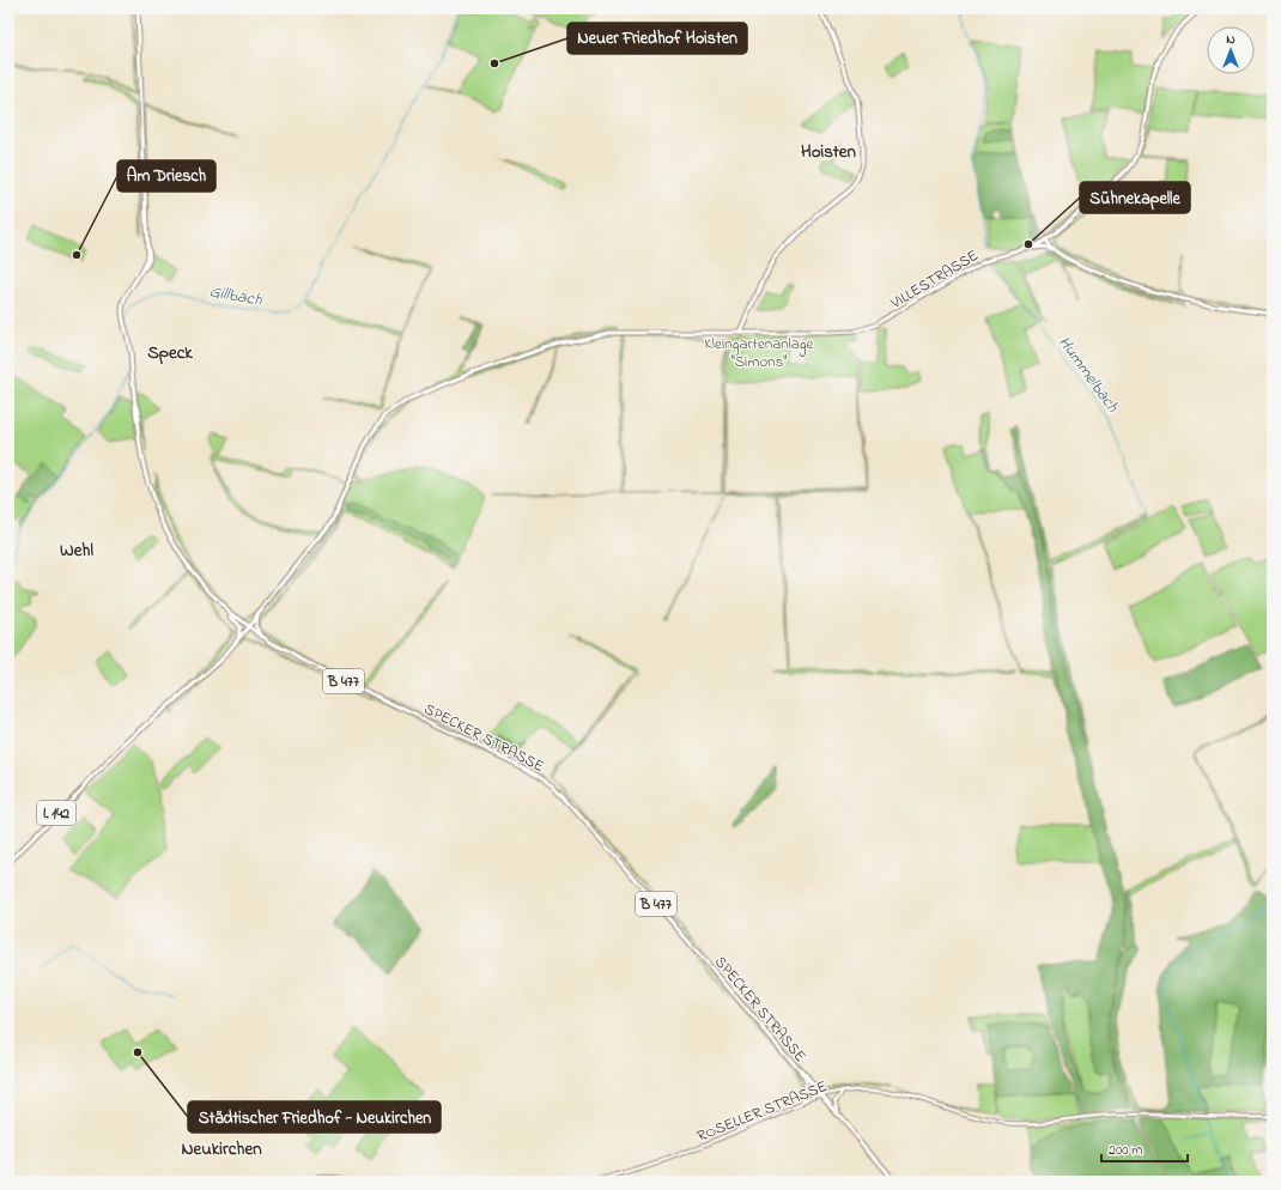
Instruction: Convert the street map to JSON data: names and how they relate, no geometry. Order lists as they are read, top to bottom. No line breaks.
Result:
{"streets":{"main road":["VILLESTRASSE","B 477","SPECKER STRASSE","L 142"],"street":["ROSELLER STRASSE"]},"crossings":[["VILLESTRASSE","L 142"],["SPECKER STRASSE","L 142"],["SPECKER STRASSE","ROSELLER STRASSE"]],"districts":["Hoisten","Speck","Wehl","Neukirchen"],"water":["Gillbach","Hummelbach"],"parks":["Kleingartenanlage \"Simons\""],"places":["Neuer Friedhof Hoisten","Sühnekapelle","Am Driesch","Städtischer Friedhof - Neukirchen"],"scale_bar":"200 m","north":"top"}
